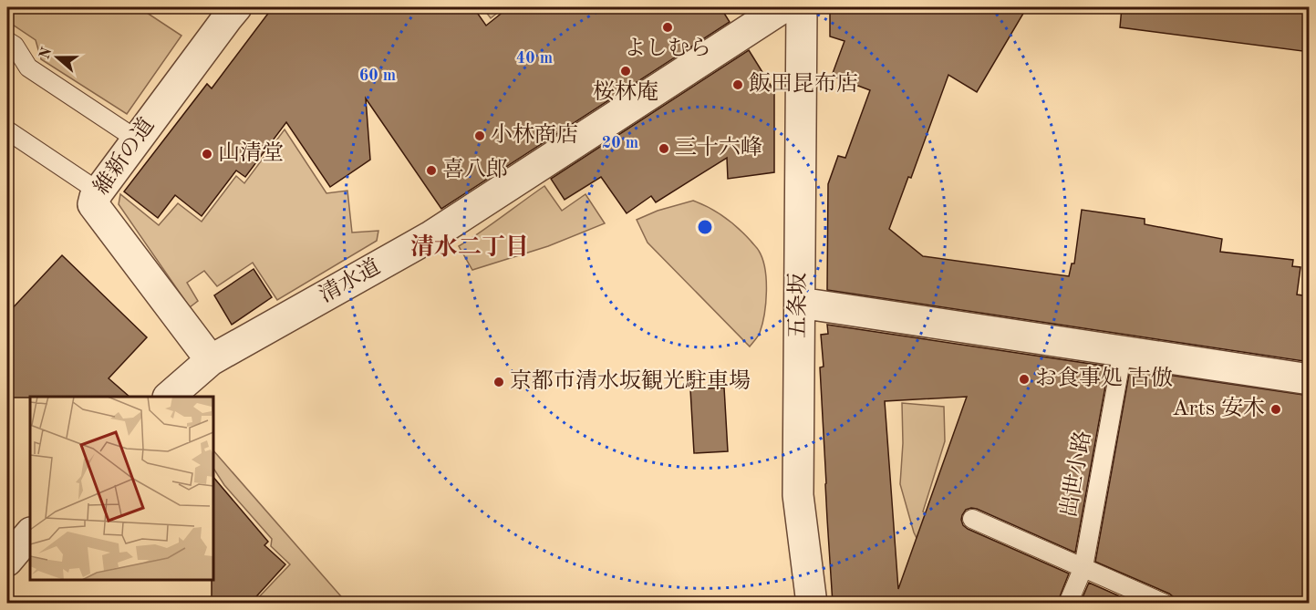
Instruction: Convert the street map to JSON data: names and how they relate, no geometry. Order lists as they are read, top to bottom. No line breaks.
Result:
{"streets":{"street":["維新の道","清水道","五条坂"],"lane":["出世小路"]},"crossings":[["維新の道","清水道"]],"districts":["清水二丁目"],"places":["よしむら","桜林庵","飯田昆布店","小林商店","三十六峰","山清堂","喜八郎","お食事処 古倣","京都市清水坂観光駐車場","Arts 安木"],"north":"left","rings":["40 m","60 m","20 m"]}
